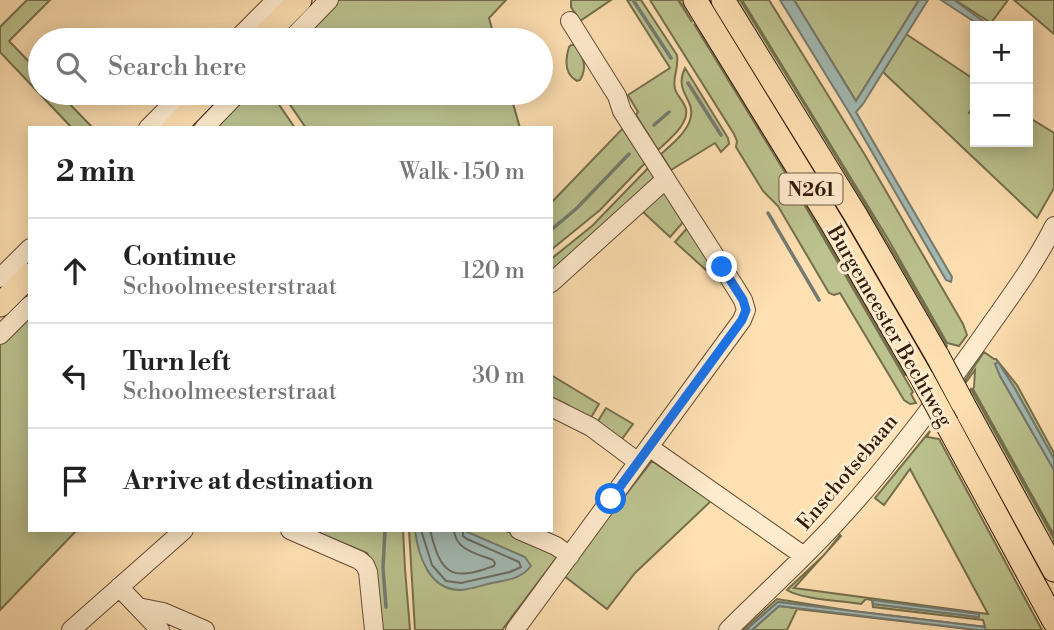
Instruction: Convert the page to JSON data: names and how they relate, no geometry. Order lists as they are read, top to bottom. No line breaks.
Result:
{"streets":{"main road":["N261","Burgemeester Bechtweg"],"street":["Enschotsebaan"]},"page":{"map_buttons":["+","−"],"search":"Search here","heading":["2 min","Walk · 150 m"],"list":[["Continue","Schoolmeesterstraat","120 m"],["Turn left","Schoolmeesterstraat","30 m"],"Arrive at destination"]}}
